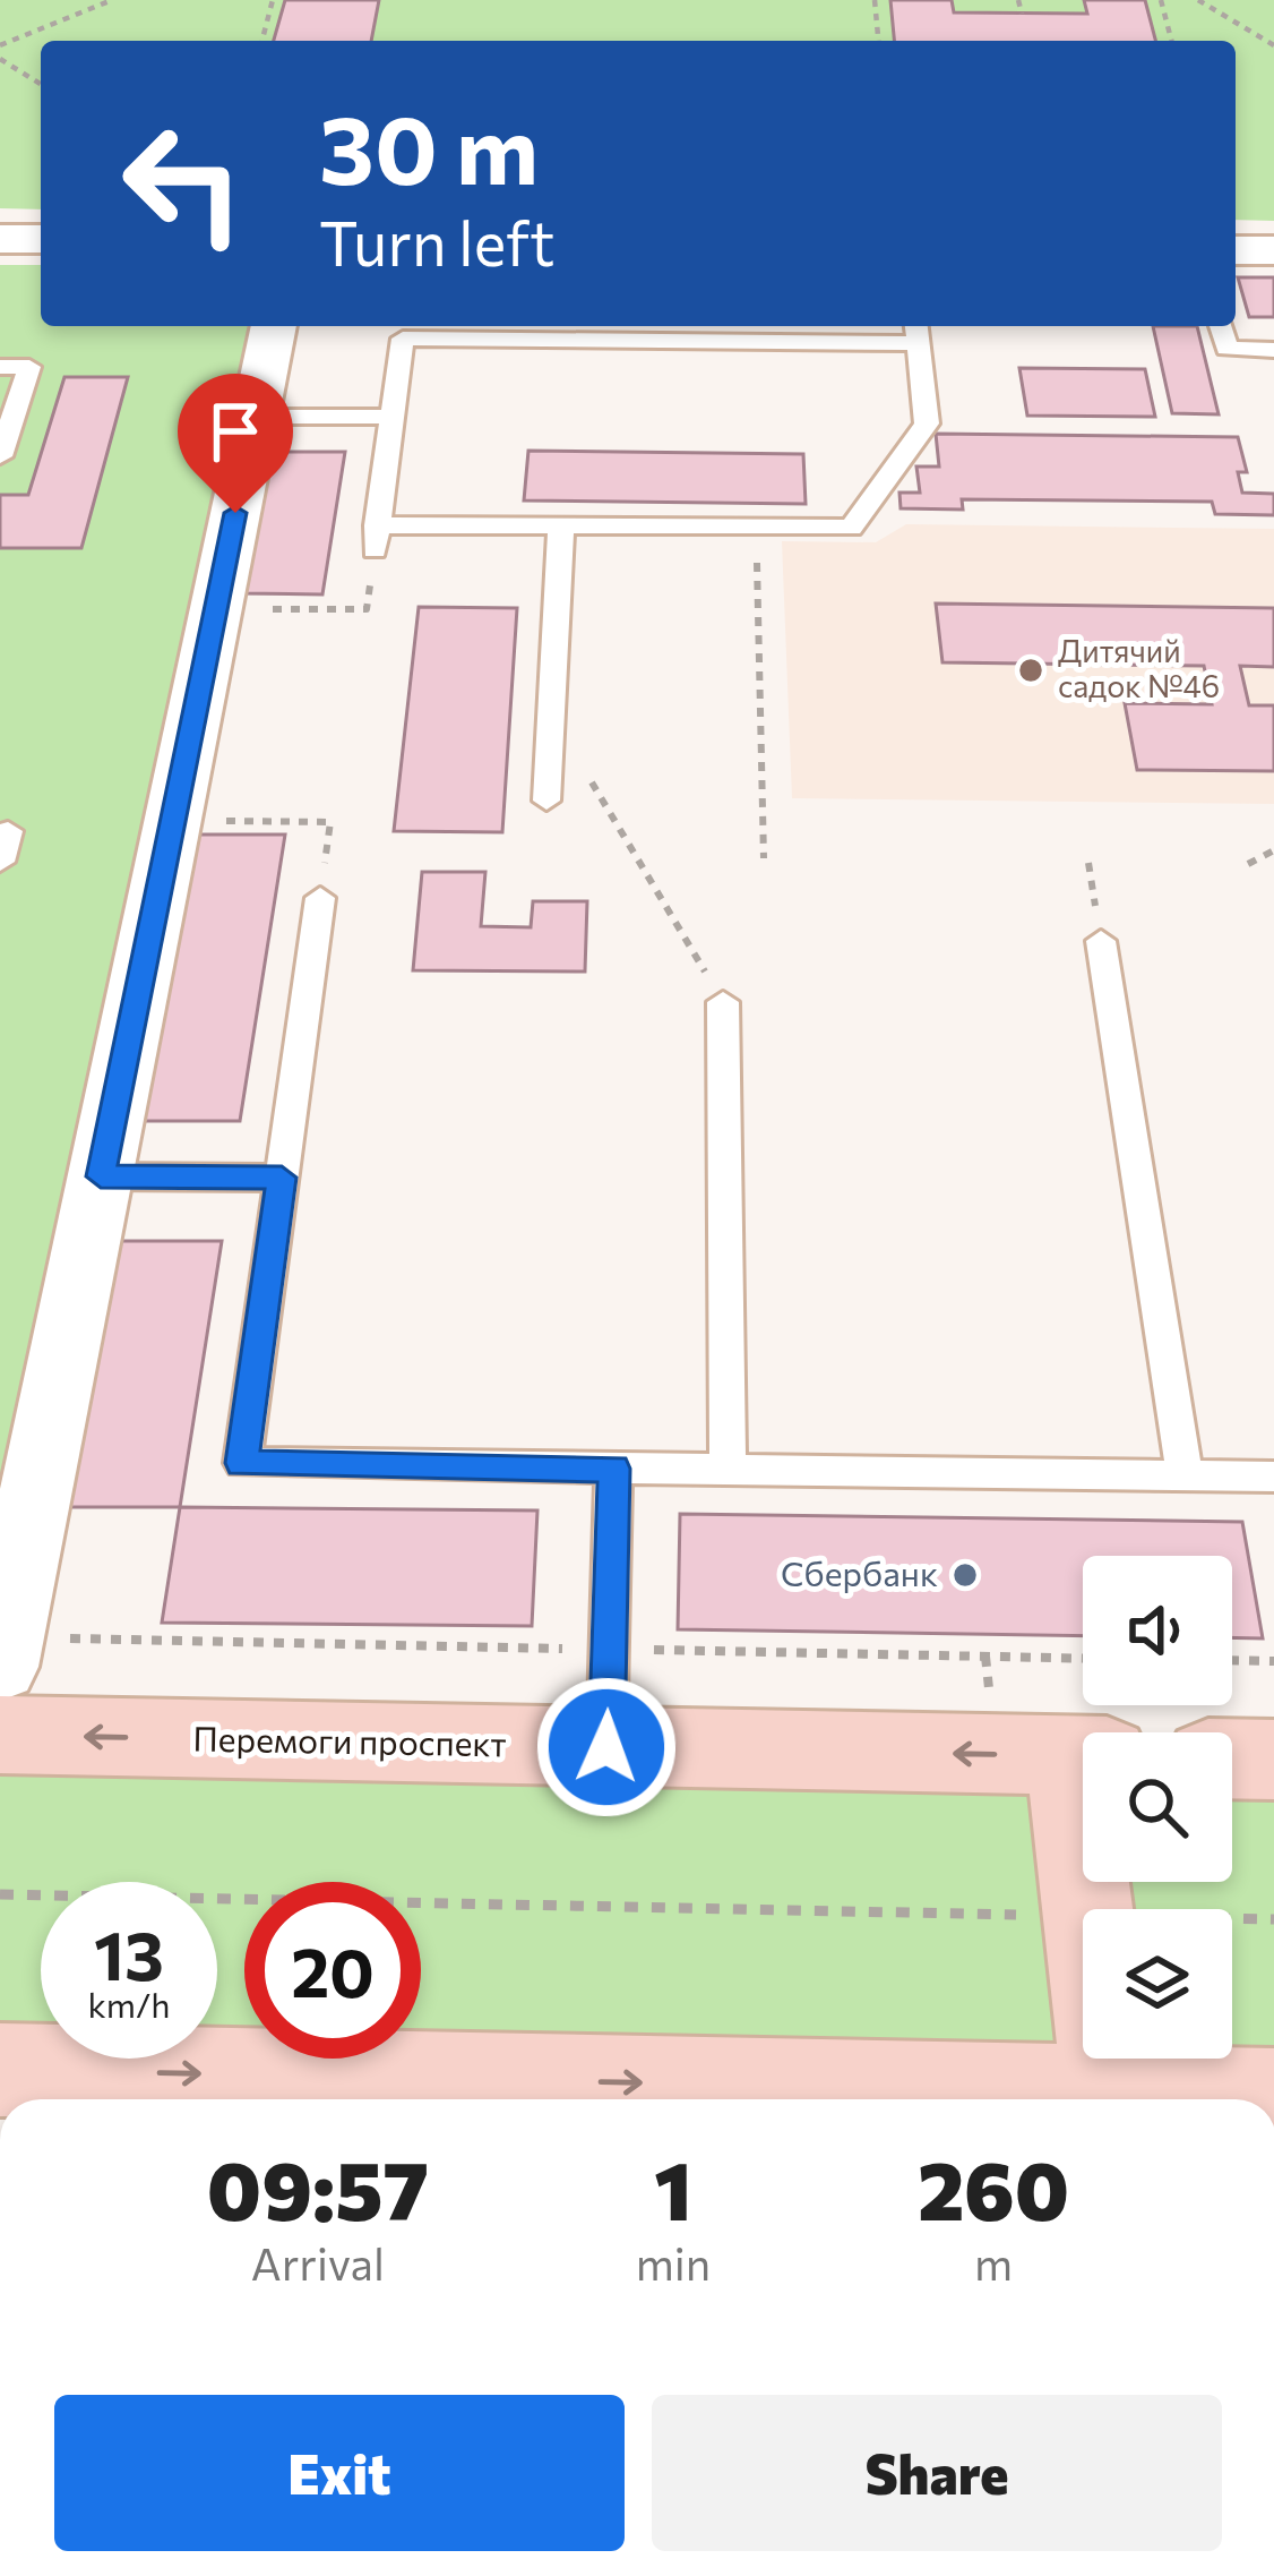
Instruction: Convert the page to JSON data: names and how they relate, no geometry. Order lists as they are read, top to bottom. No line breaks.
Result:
{"streets":{"main road":["Перемоги проспект"]},"places":["Дитячий садок №46","Сбербанк"],"page":{"turn":["30 m","Turn left"],"speed":"13 km/h","limit":"20","eta":["09:57","Arrival","1","min","260","m"],"buttons":["Exit","Share"]}}
